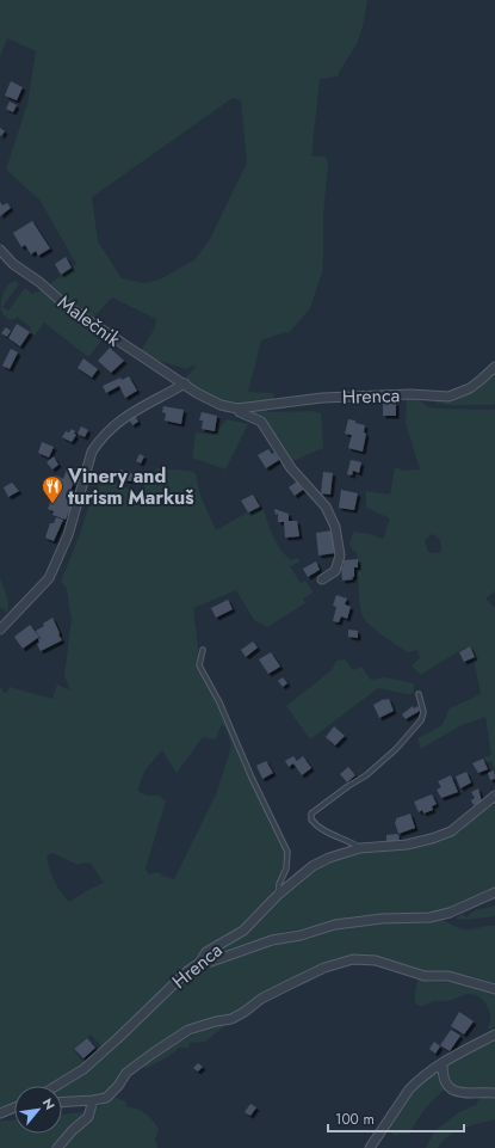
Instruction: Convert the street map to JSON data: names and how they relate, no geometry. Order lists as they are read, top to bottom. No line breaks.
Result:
{"streets":{"street":["Malečnik","Hrenca"]},"crossings":[["Malečnik","Hrenca"]],"places":{"restaurant":["Vinery and turism Markuš"]},"scale_bar":"100 m","north":"top right"}
